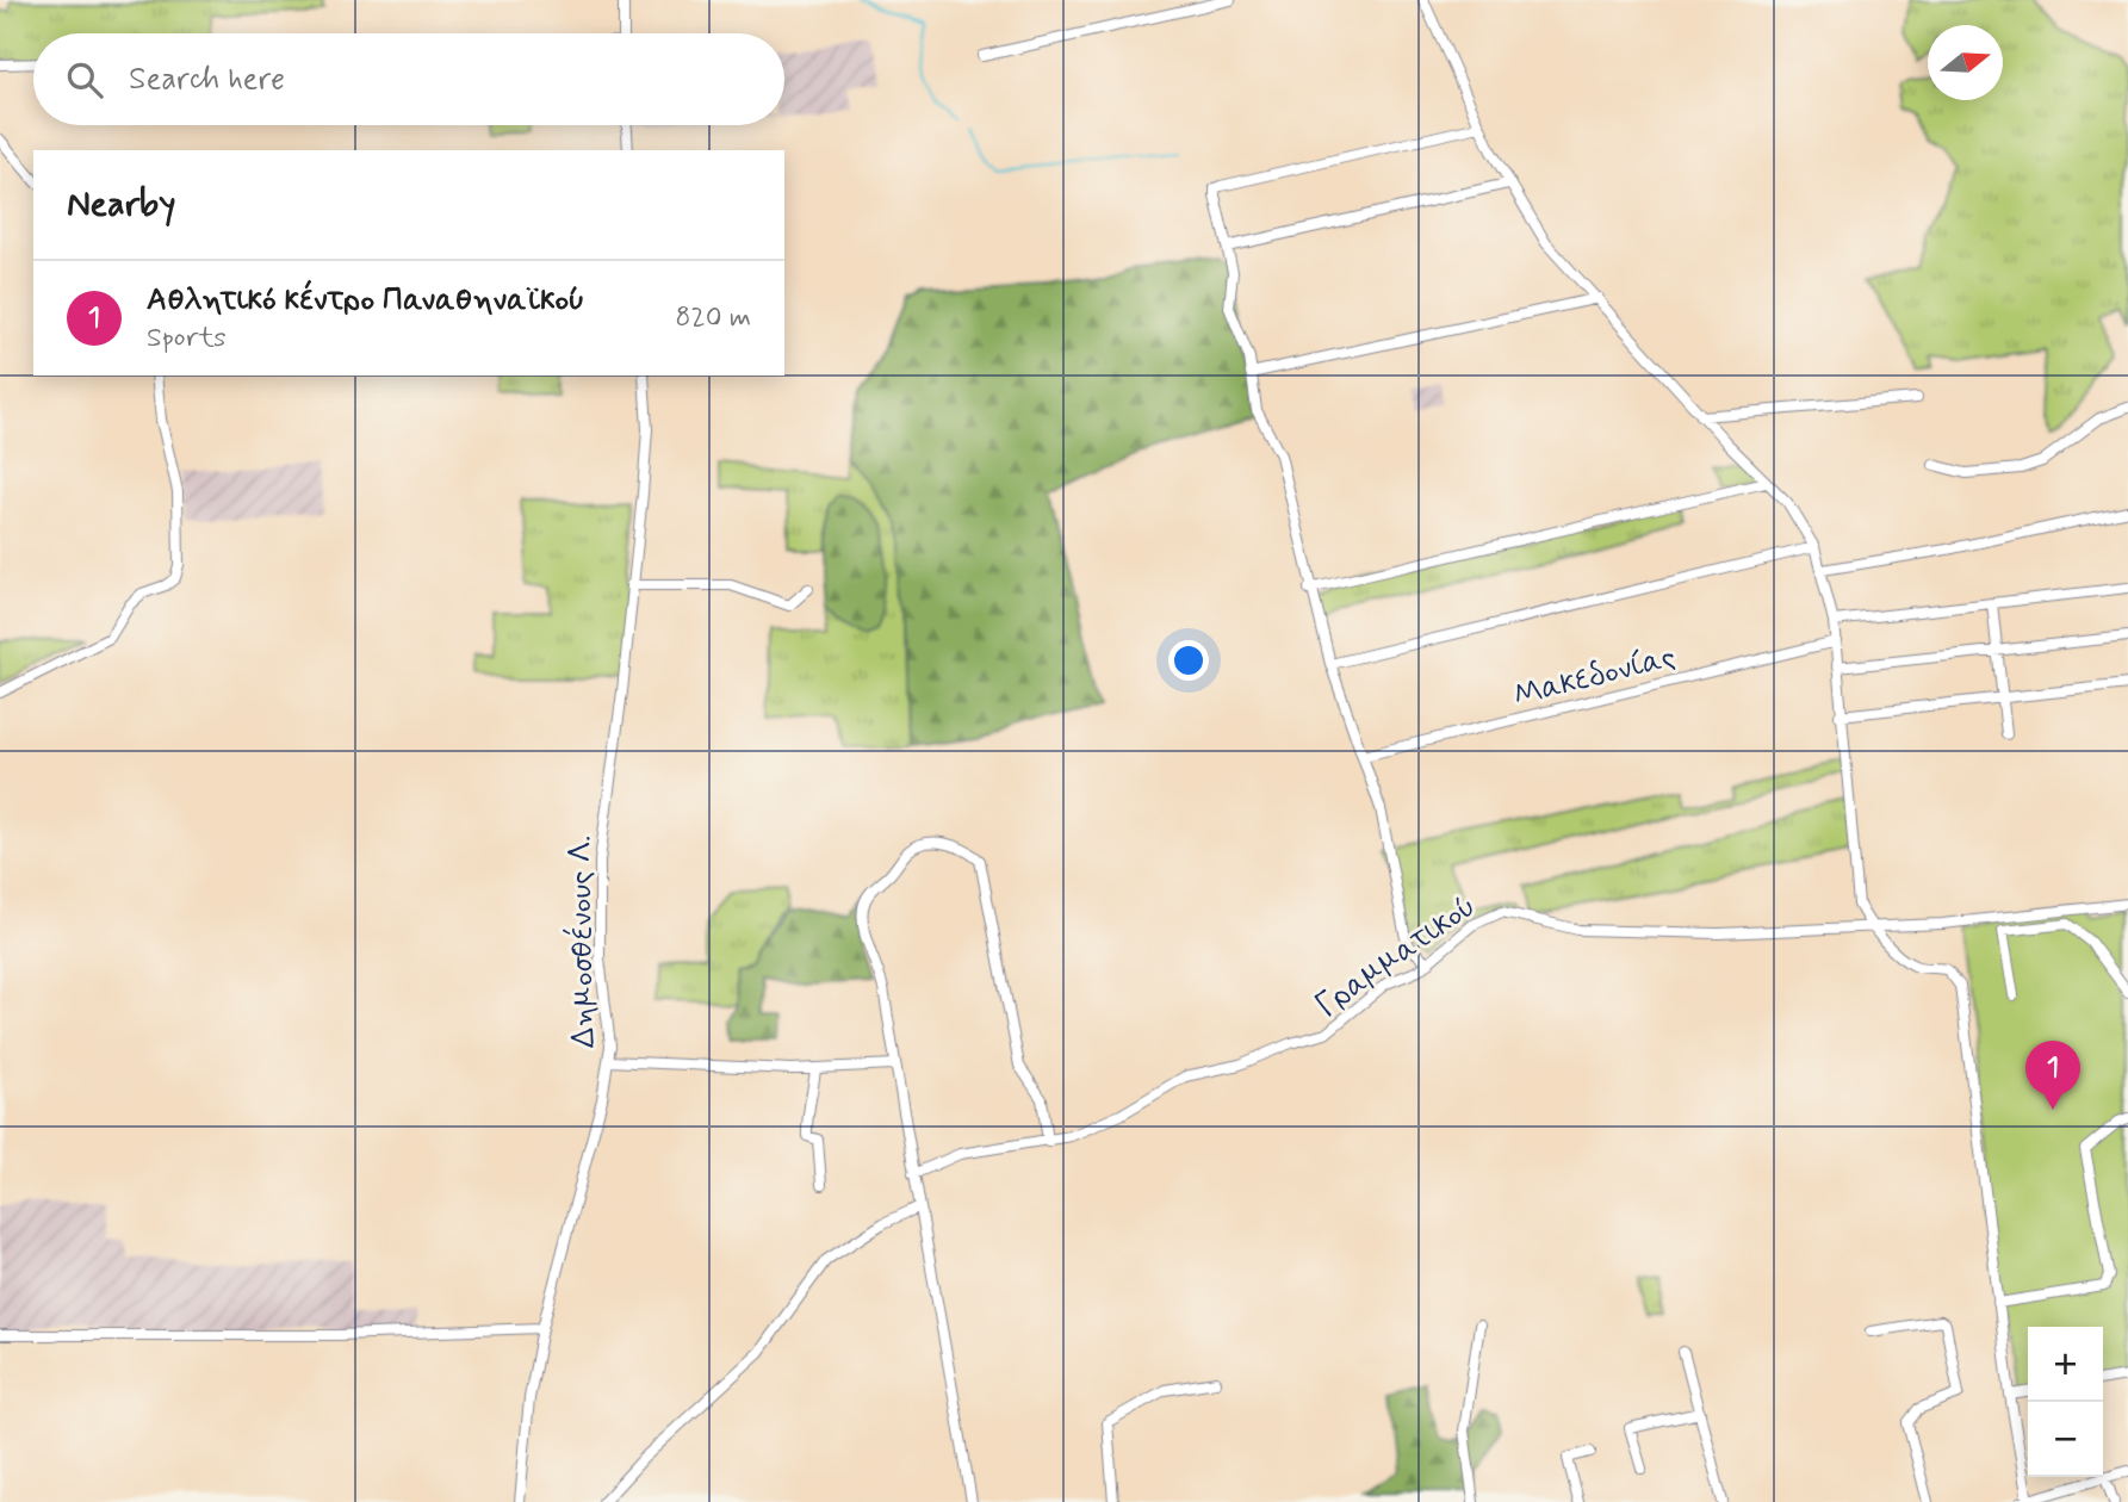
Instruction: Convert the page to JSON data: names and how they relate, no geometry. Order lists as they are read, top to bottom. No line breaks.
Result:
{"streets":{"street":["Μακεδονίας","Δημοσθένους Λ.","Γραμματικού"]},"north":"right","page":{"search":"Search here","heading":"Nearby","list":[{"mark":"1","name":"Αθλητικό κέντρο Παναθηναϊκού","note":"Sports","value":"820 m"}],"pins":"1","map_buttons":["+","−"]}}
